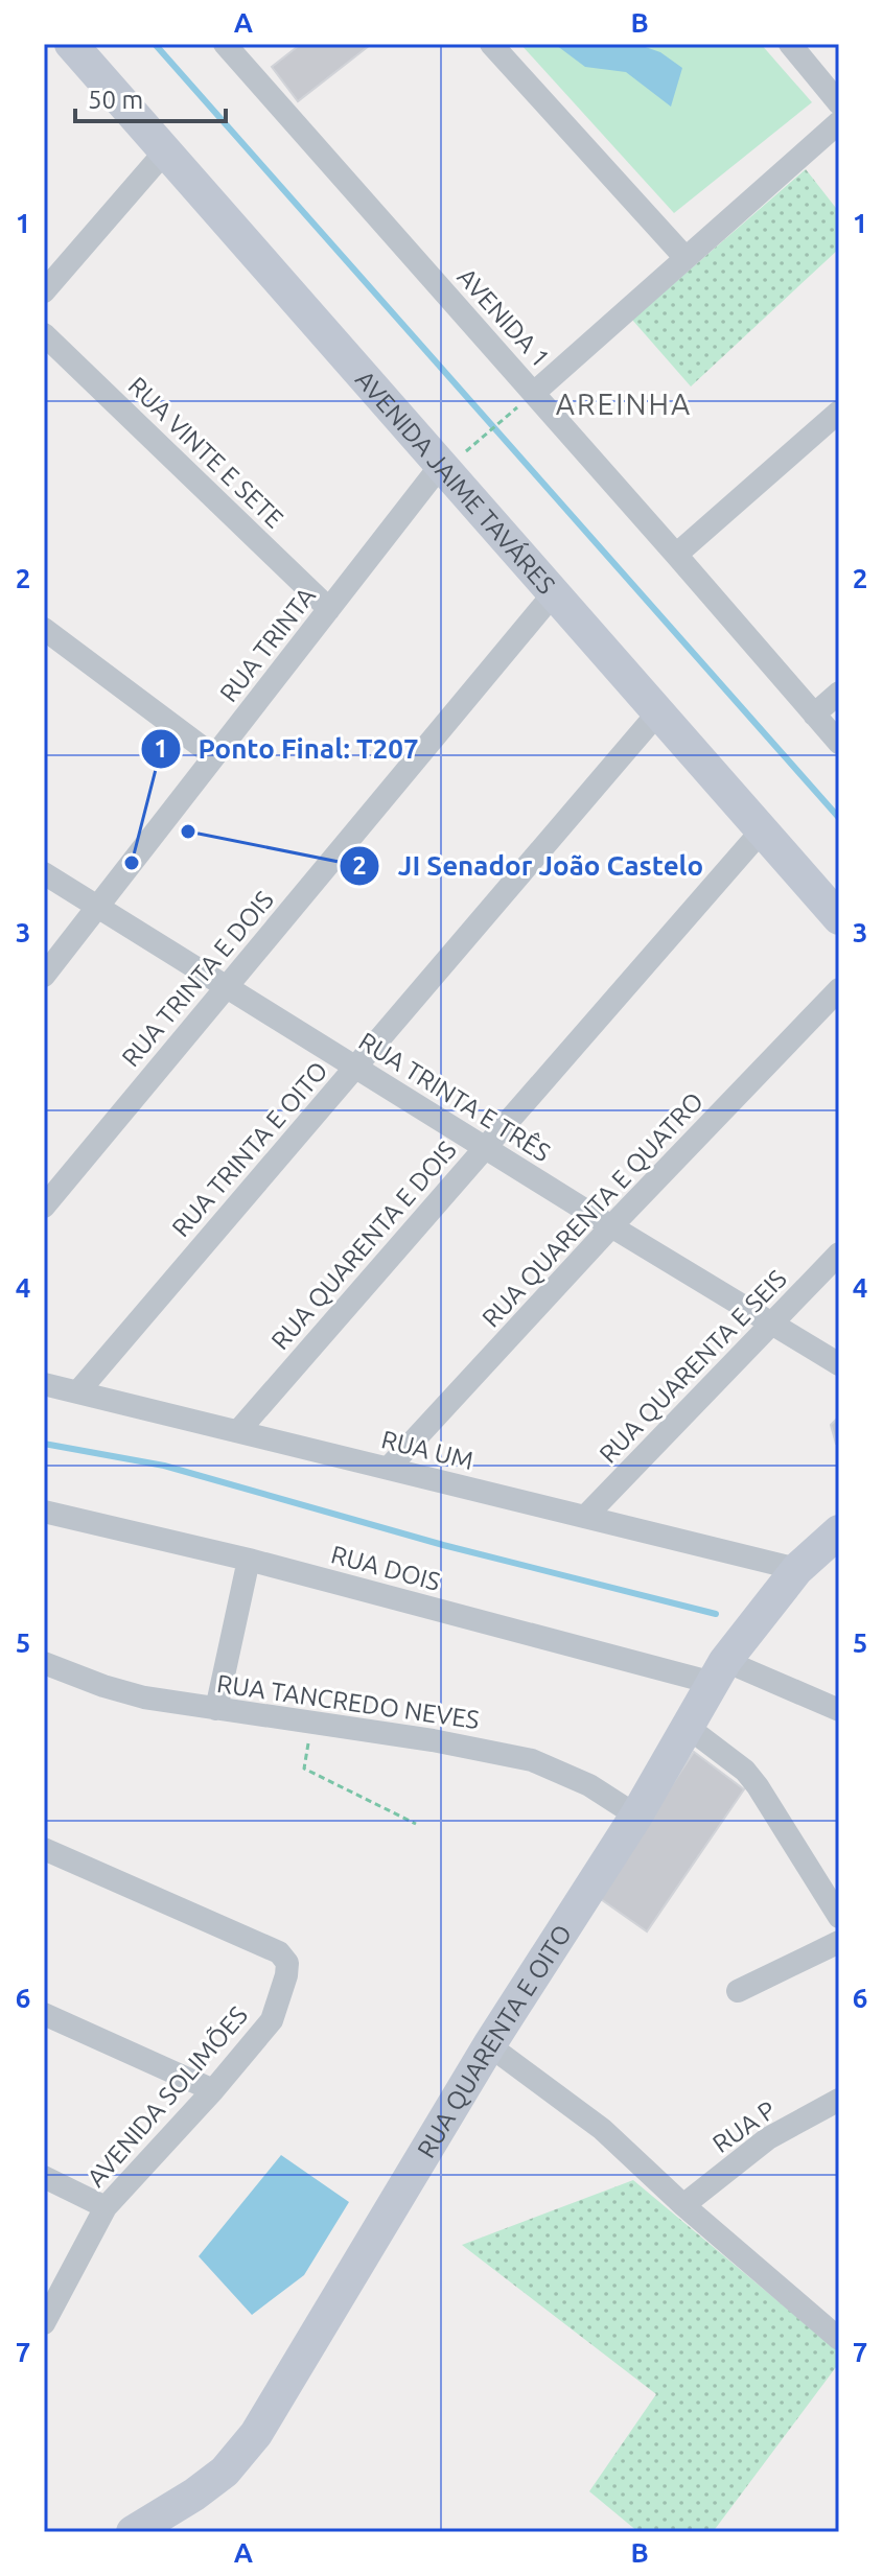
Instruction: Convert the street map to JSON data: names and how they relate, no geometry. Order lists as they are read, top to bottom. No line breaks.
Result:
{"streets":{"main road":["AVENIDA JAIME TAVÁRES","RUA QUARENTA E OITO"],"street":["AVENIDA 1","RUA VINTE E SETE","RUA TRINTA","RUA TRINTA E DOIS","RUA TRINTA E TRÊS","RUA TRINTA E OITO","RUA QUARENTA E QUATRO","RUA QUARENTA E DOIS","RUA QUARENTA E SEIS","RUA UM","RUA DOIS","RUA TANCREDO NEVES","AVENIDA SOLIMÕES","RUA P"]},"crossings":[["RUA VINTE E SETE","RUA TRINTA"],["AVENIDA JAIME TAVÁRES","RUA TRINTA"],["AVENIDA JAIME TAVÁRES","RUA TRINTA E DOIS"],["AVENIDA JAIME TAVÁRES","RUA TRINTA E OITO"],["AVENIDA JAIME TAVÁRES","RUA QUARENTA E DOIS"],["RUA TRINTA","RUA TRINTA E TRÊS"],["RUA TRINTA E DOIS","RUA TRINTA E TRÊS"],["RUA TRINTA E TRÊS","RUA TRINTA E OITO"],["RUA TRINTA E TRÊS","RUA QUARENTA E QUATRO"],["RUA TRINTA E TRÊS","RUA QUARENTA E DOIS"],["RUA TRINTA E TRÊS","RUA QUARENTA E SEIS"],["RUA TRINTA E OITO","RUA UM"],["RUA QUARENTA E QUATRO","RUA UM"],["RUA QUARENTA E DOIS","RUA UM"],["RUA QUARENTA E SEIS","RUA UM"],["RUA UM","RUA QUARENTA E OITO"],["RUA DOIS","RUA QUARENTA E OITO"],["RUA TANCREDO NEVES","RUA QUARENTA E OITO"]],"districts":["AREINHA"],"places":["JI Senador João Castelo","Ponto Final: T207"],"scale_bar":"50 m","grid":{"columns":["A","B"],"rows":["1","2","3","4","5","6","7"]}}
